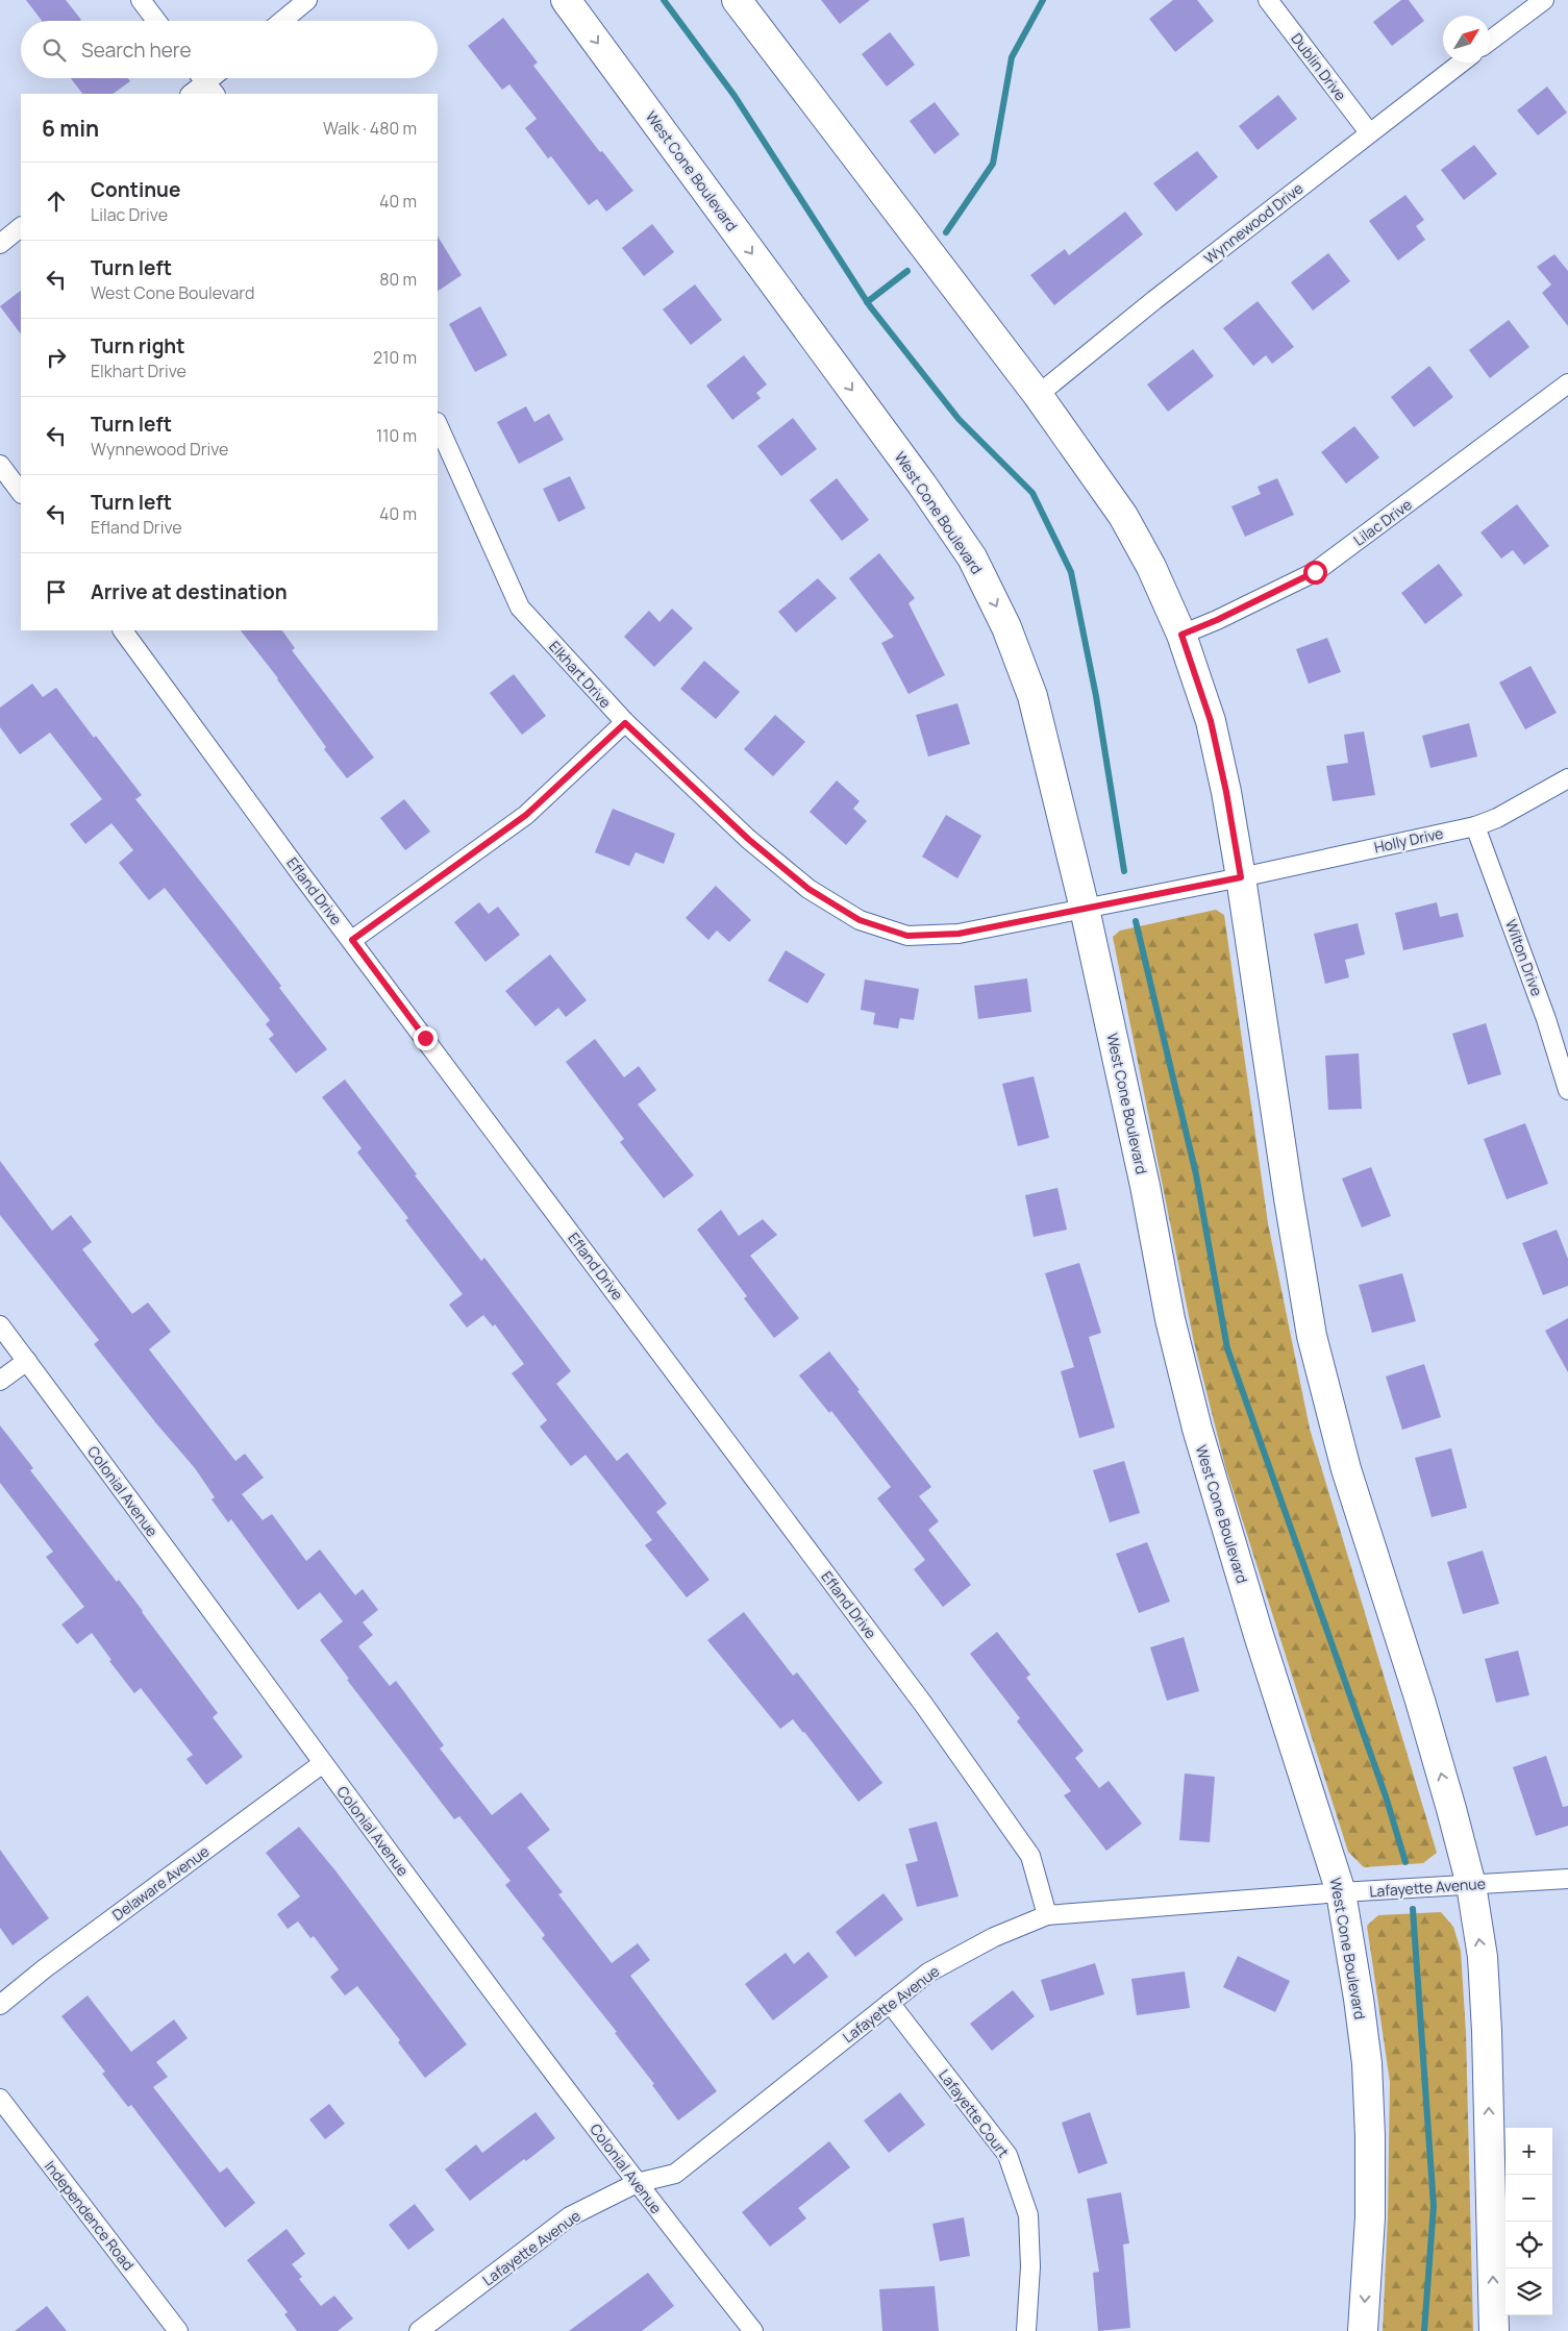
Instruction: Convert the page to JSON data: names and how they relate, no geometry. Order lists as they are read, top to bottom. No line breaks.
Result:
{"streets":{"main road":["West Cone Boulevard"],"street":["Dublin Drive","Wynnewood Drive","Lilac Drive","Elkhart Drive","Holly Drive","Efland Drive","Wilton Drive","Colonial Avenue","Delaware Avenue","Lafayette Avenue","Lafayette Court","Independence Road"]},"crossings":[["Dublin Drive","Wynnewood Drive"],["West Cone Boulevard","Elkhart Drive"],["West Cone Boulevard","Lafayette Avenue"],["Elkhart Drive","Holly Drive"],["Holly Drive","Wilton Drive"],["Efland Drive","Lafayette Avenue"],["Colonial Avenue","Delaware Avenue"],["Colonial Avenue","Lafayette Avenue"],["Lafayette Avenue","Lafayette Court"]],"north":"top right","page":{"search":"Search here","heading":["6 min","Walk · 480 m"],"list":[["Continue","Lilac Drive","40 m"],["Turn left","West Cone Boulevard","80 m"],["Turn right","Elkhart Drive","210 m"],["Turn left","Wynnewood Drive","110 m"],["Turn left","Efland Drive","40 m"],"Arrive at destination"],"map_buttons":["+","−"]}}
